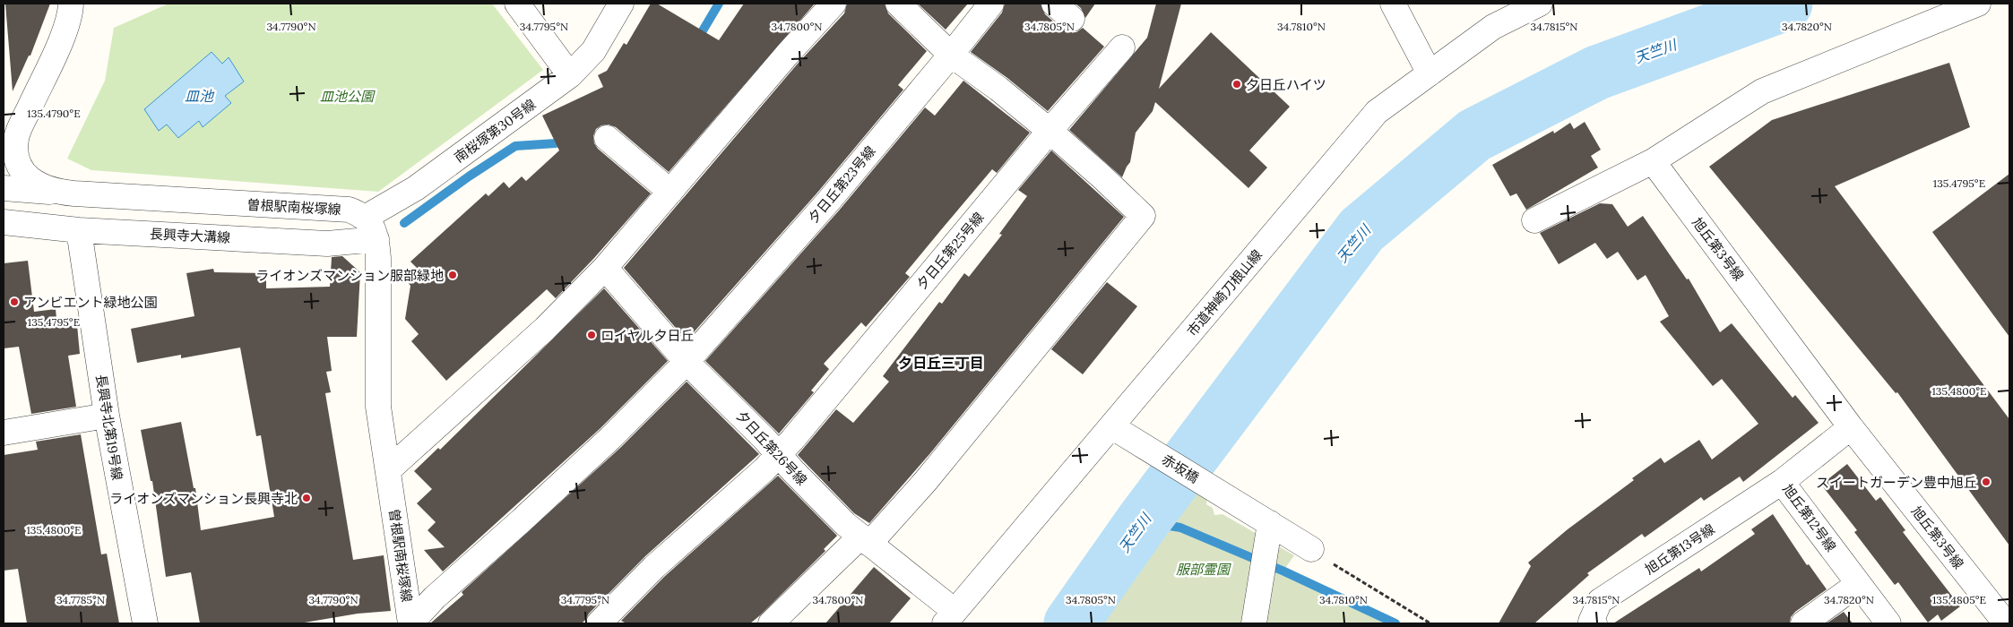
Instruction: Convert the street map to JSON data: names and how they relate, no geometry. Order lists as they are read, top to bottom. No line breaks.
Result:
{"streets":{"street":["南桜塚第30号線","夕日丘第23号線","曽根駅南桜塚線","長興寺大溝線","旭丘第3号線","夕日丘第25号線","市道神崎刀根山線","長興寺北第19号線","夕日丘第26号線","赤坂橋","旭丘第12号線","旭丘第13号線"]},"crossings":[["南桜塚第30号線","曽根駅南桜塚線"],["夕日丘第23号線","曽根駅南桜塚線"],["夕日丘第23号線","夕日丘第26号線"],["曽根駅南桜塚線","長興寺大溝線"],["長興寺大溝線","長興寺北第19号線"],["旭丘第3号線","旭丘第12号線"],["夕日丘第25号線","夕日丘第26号線"],["市道神崎刀根山線","夕日丘第26号線"],["市道神崎刀根山線","赤坂橋"],["旭丘第12号線","旭丘第13号線"]],"districts":["夕日丘三丁目"],"water":["天竺川","皿池"],"parks":["皿池公園","服部霊園"],"places":["夕日丘ハイツ","ライオンズマンション服部緑地","アンビエント緑地公園","ロイヤル夕日丘","スイートガーデン豊中旭丘","ライオンズマンション長興寺北"],"coordinates":["34.7790°N","34.7795°N","34.7800°N","34.7805°N","34.7810°N","34.7815°N","34.7820°N","135.4790°E","135.4795°E","135.4800°E","135.4805°E","34.7785°N"]}
